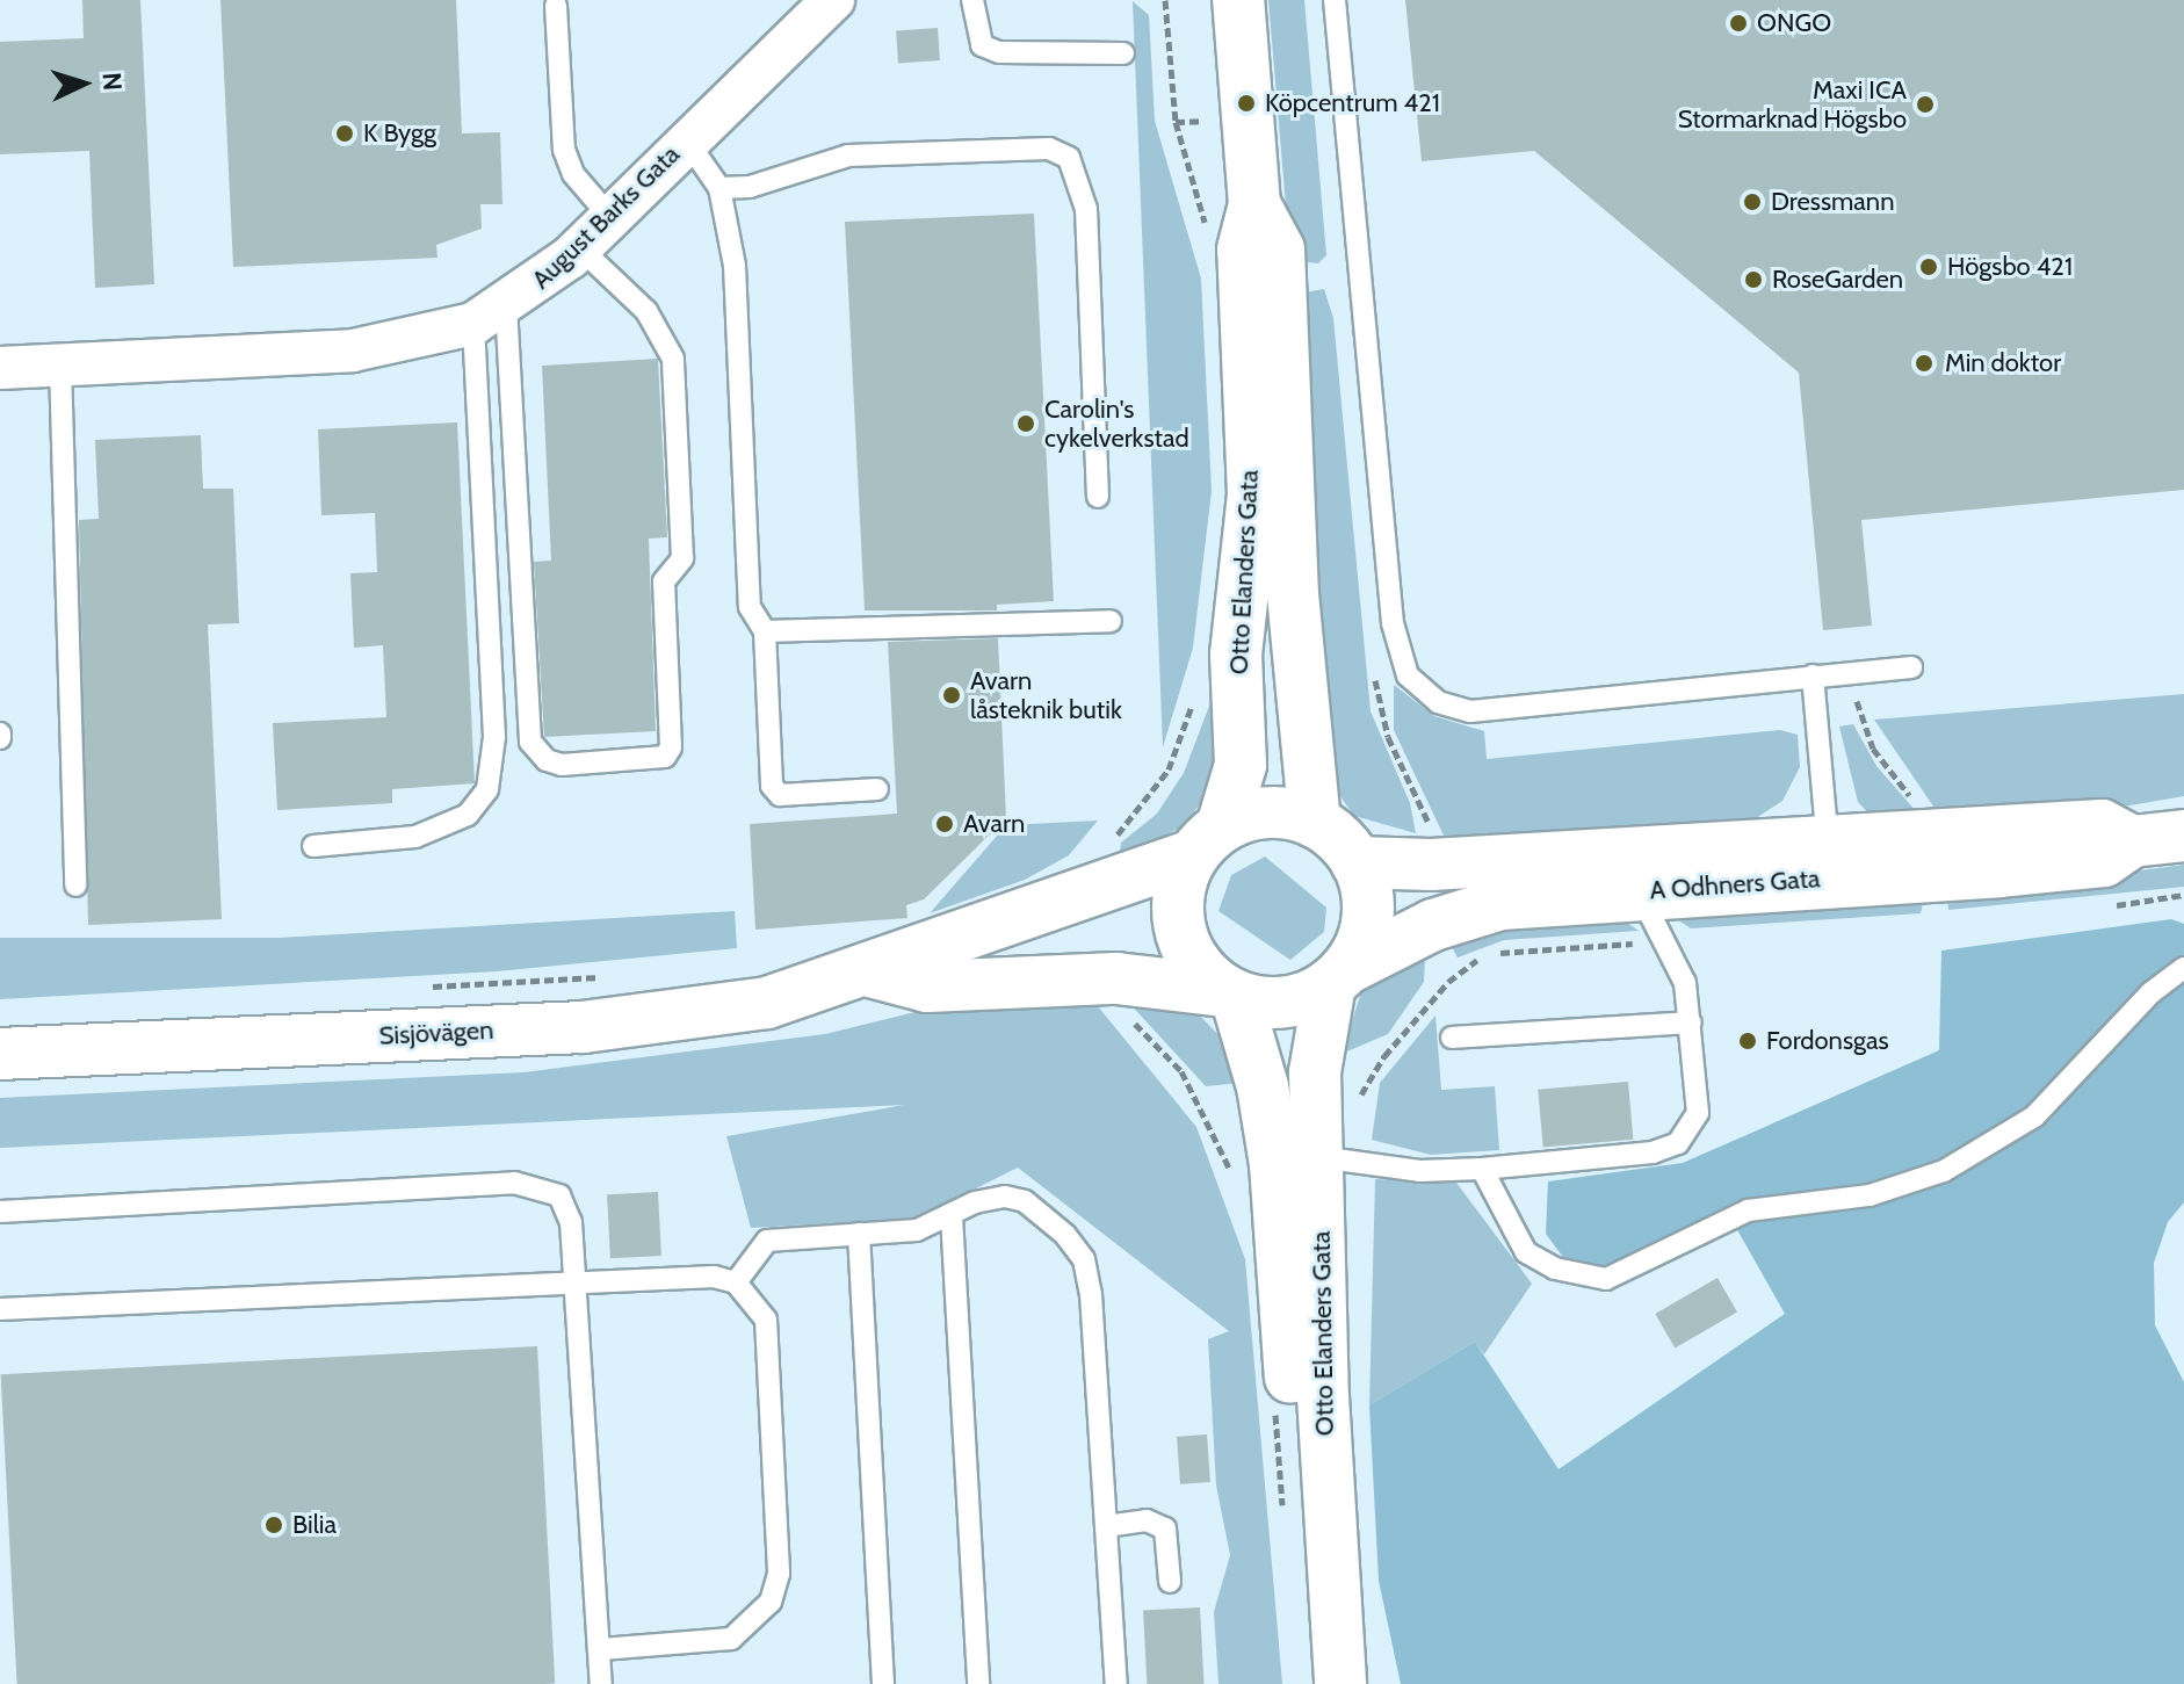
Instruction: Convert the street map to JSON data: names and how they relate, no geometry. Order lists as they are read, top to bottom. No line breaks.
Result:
{"streets":{"street":["August Barks Gata","Otto Elanders Gata","A Odhners Gata","Sisjövägen"]},"crossings":[["Otto Elanders Gata","A Odhners Gata"],["Otto Elanders Gata","Sisjövägen"],["A Odhners Gata","Sisjövägen"]],"places":["ONGO","Köpcentrum 421","Maxi ICA Stormarknad Högsbo","K Bygg","Dressmann","Högsbo 421","RoseGarden","Min doktor","Carolin's cykelverkstad","Avarn låsteknik butik","Avarn","Fordonsgas","Bilia"],"north":"right"}
